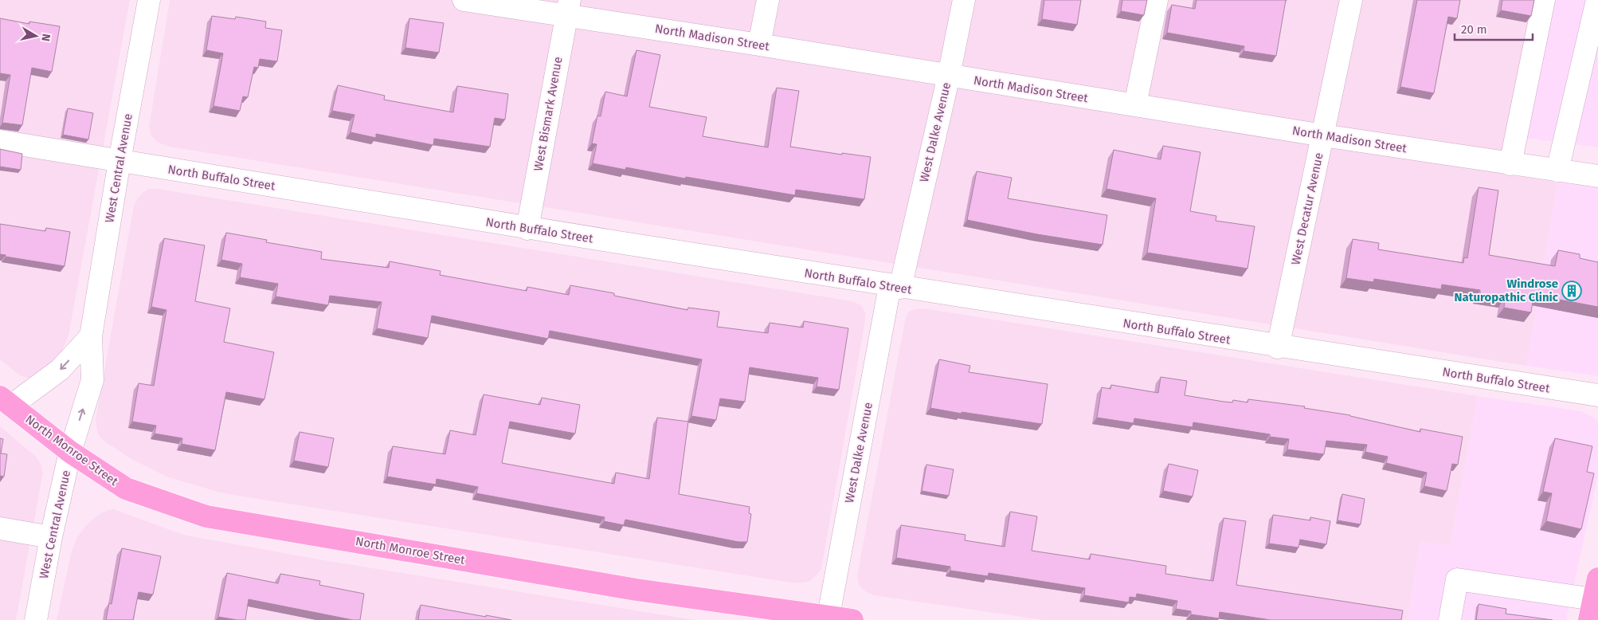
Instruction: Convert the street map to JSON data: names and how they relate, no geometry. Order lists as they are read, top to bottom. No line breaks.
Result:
{"streets":{"main road":["North Monroe Street"],"street":["North Madison Street","West Bismark Avenue","West Dalke Avenue","West Central Avenue","North Buffalo Street","West Decatur Avenue"]},"crossings":[["North Madison Street","West Bismark Avenue"],["North Madison Street","West Dalke Avenue"],["North Madison Street","West Decatur Avenue"],["West Bismark Avenue","North Buffalo Street"],["West Dalke Avenue","North Buffalo Street"],["West Dalke Avenue","North Monroe Street"],["West Central Avenue","North Buffalo Street"],["West Central Avenue","North Monroe Street"],["North Buffalo Street","West Decatur Avenue"]],"places":{"building":["Windrose Naturopathic Clinic"]},"scale_bar":"20 m","north":"right"}
